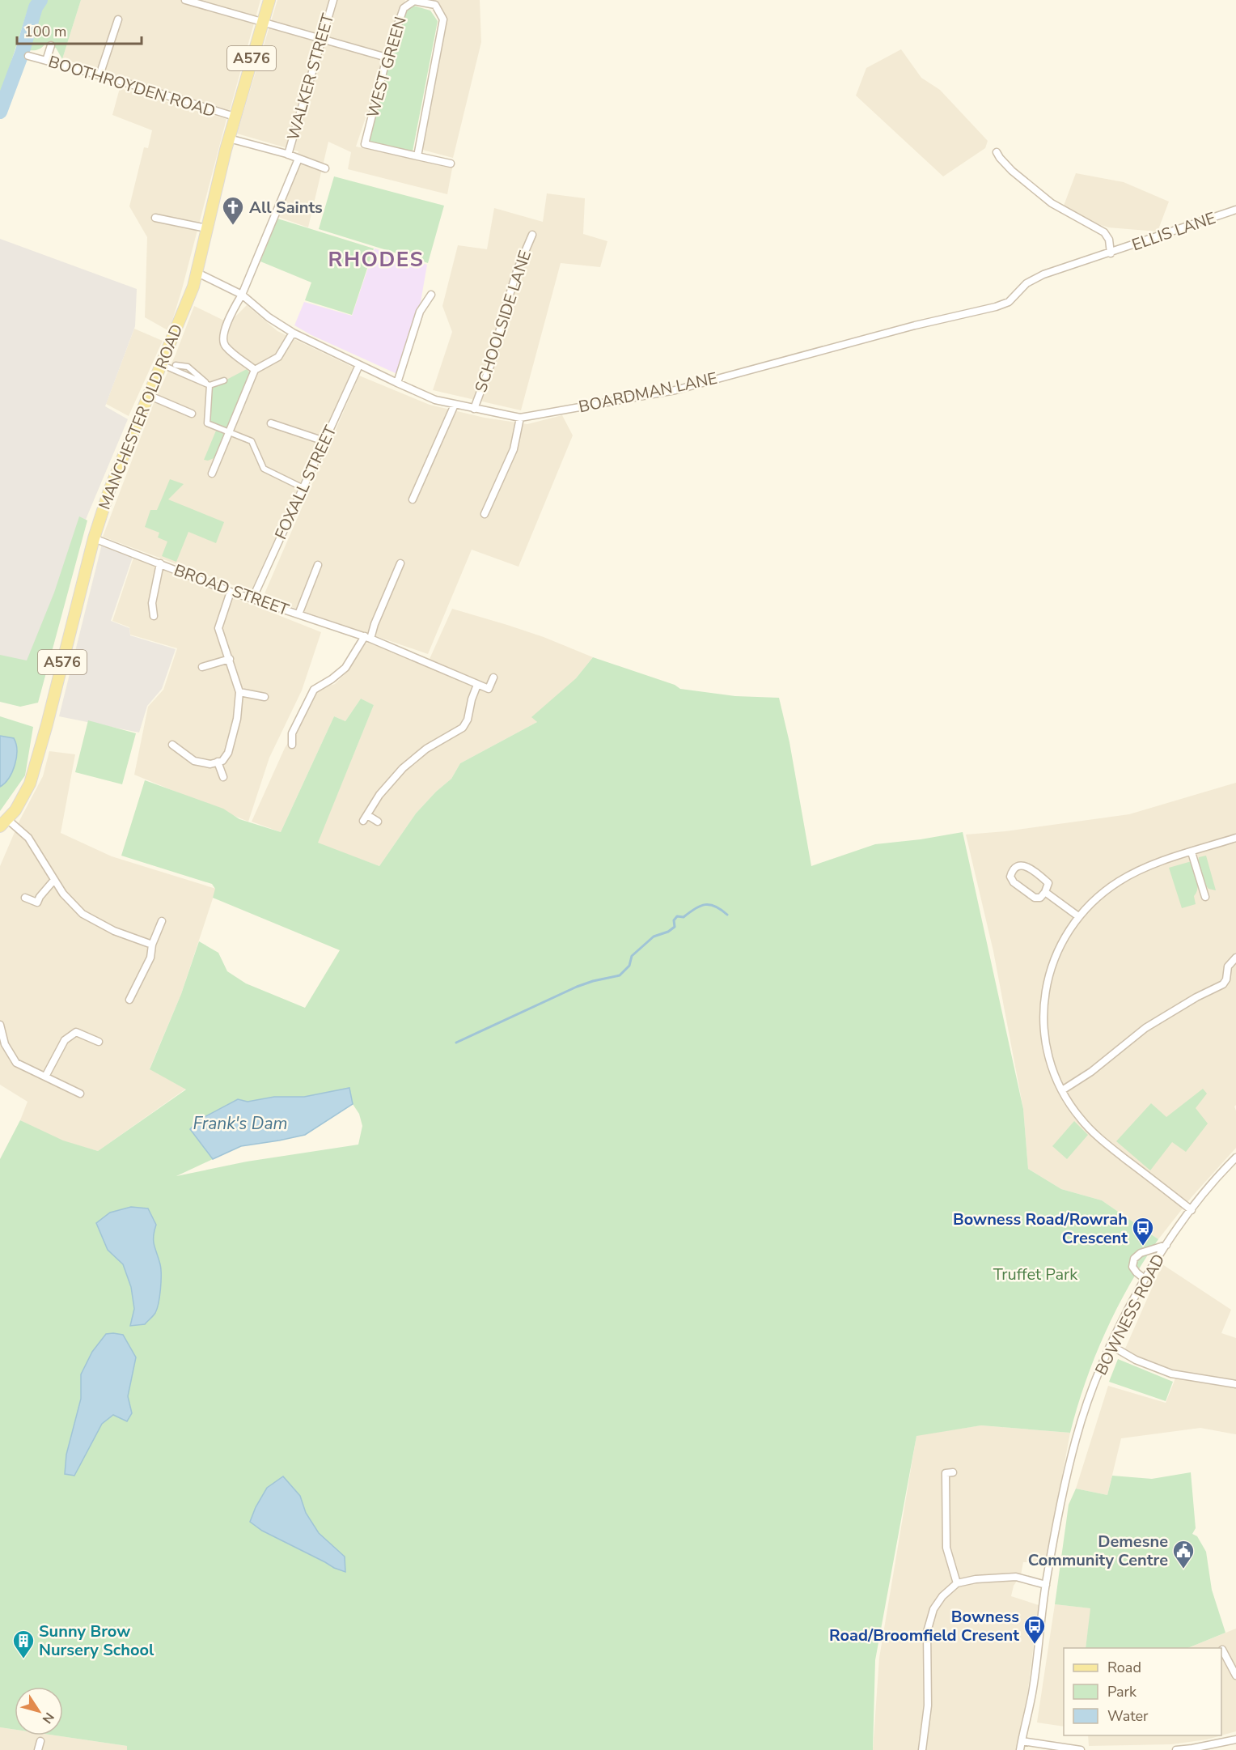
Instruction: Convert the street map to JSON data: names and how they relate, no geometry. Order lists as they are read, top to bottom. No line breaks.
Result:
{"streets":{"main road":["A576","MANCHESTER OLD ROAD"],"street":["WEST GREEN","WALKER STREET","BOOTHROYDEN ROAD","ELLIS LANE","SCHOOLSIDE LANE","BOARDMAN LANE","FOXALL STREET","BROAD STREET","BOWNESS ROAD"]},"crossings":[["WALKER STREET","BOARDMAN LANE"],["BOOTHROYDEN ROAD","MANCHESTER OLD ROAD"],["ELLIS LANE","BOARDMAN LANE"],["SCHOOLSIDE LANE","BOARDMAN LANE"],["BOARDMAN LANE","MANCHESTER OLD ROAD"],["BOARDMAN LANE","FOXALL STREET"],["MANCHESTER OLD ROAD","BROAD STREET"],["FOXALL STREET","BROAD STREET"]],"districts":["RHODES"],"water":["Frank's Dam"],"parks":["Truffet Park"],"places":{"church":["All Saints"],"bus stop":["Bowness Road/Rowrah Crescent","Bowness Road/Broomfield Cresent"],"public building":["Demesne Community Centre"],"building":["Sunny Brow Nursery School"]},"legend":["Road","Park","Water"],"scale_bar":"100 m","north":"bottom right"}
